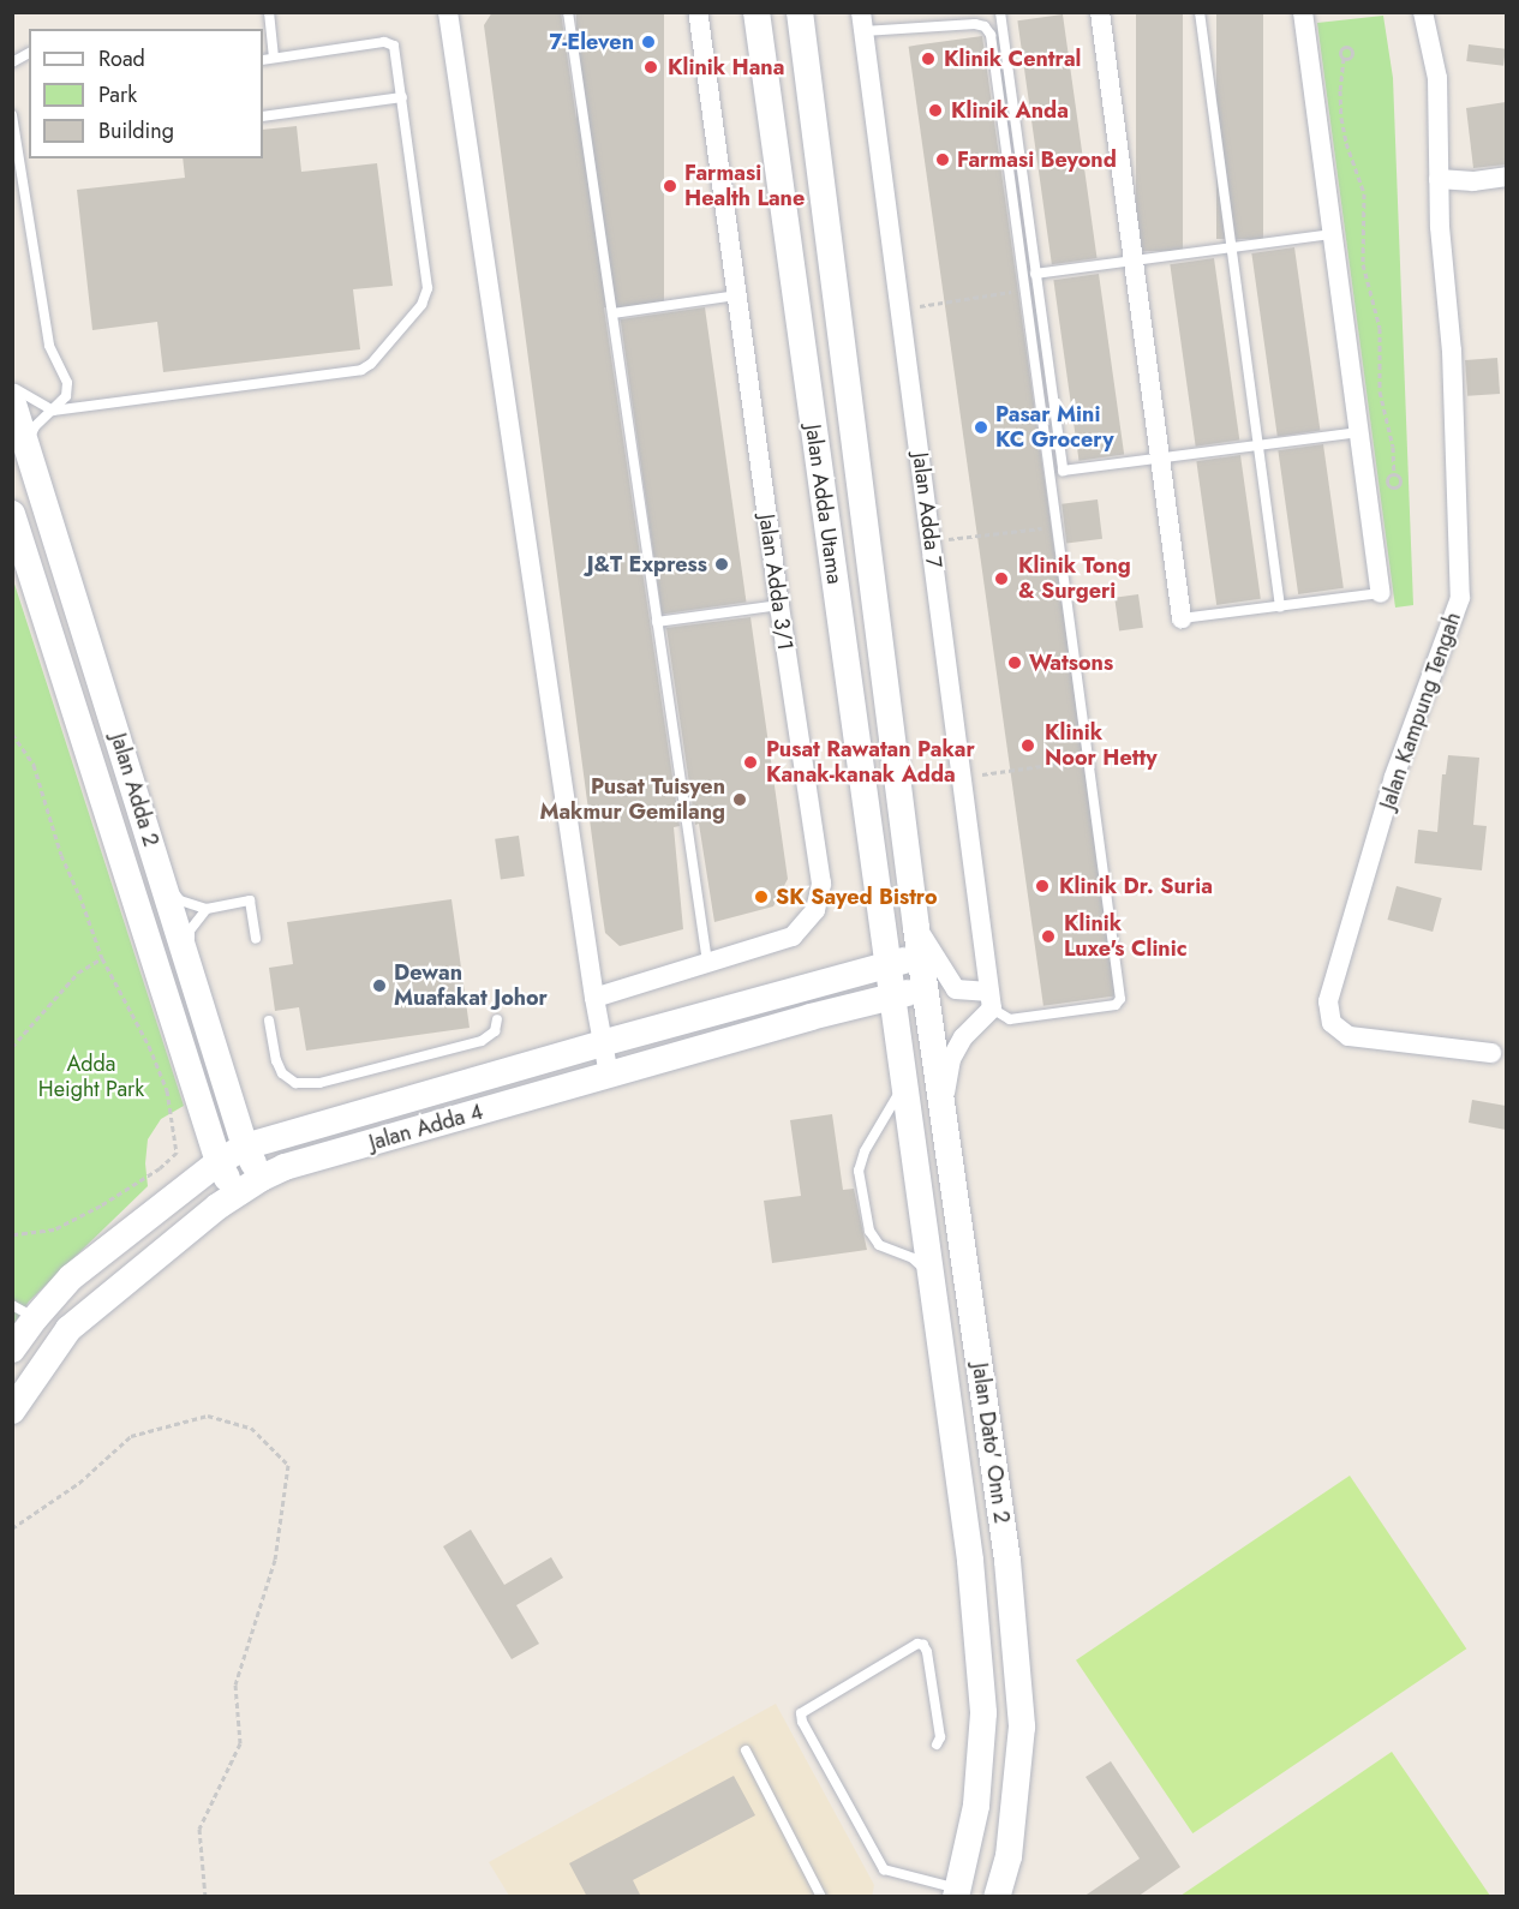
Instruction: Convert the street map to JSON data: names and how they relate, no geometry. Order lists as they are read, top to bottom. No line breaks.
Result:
{"streets":{"main road":["Jalan Adda Utama","Jalan Adda 2","Jalan Adda 4","Jalan Dato' Onn 2"],"street":["Jalan Adda 7","Jalan Adda 3/1","Jalan Kampung Tengah"]},"crossings":[["Jalan Adda Utama","Jalan Adda 4"],["Jalan Adda Utama","Jalan Dato' Onn 2"],["Jalan Adda 2","Jalan Adda 4"],["Jalan Adda 4","Jalan Dato' Onn 2"]],"parks":["Adda Height Park"],"places":["7-Eleven","Klinik Central","Klinik Hana","Klinik Anda","Farmasi Beyond","Farmasi Health Lane","Pasar Mini KC Grocery","J&T Express","Klinik Tong & Surgeri","Watsons","Klinik Noor Hetty","Pusat Rawatan Pakar Kanak-kanak Adda","Pusat Tuisyen Makmur Gemilang","Klinik Dr. Suria","SK Sayed Bistro","Klinik Luxe's Clinic","Dewan Muafakat Johor"],"legend":["Road","Park","Building"]}
